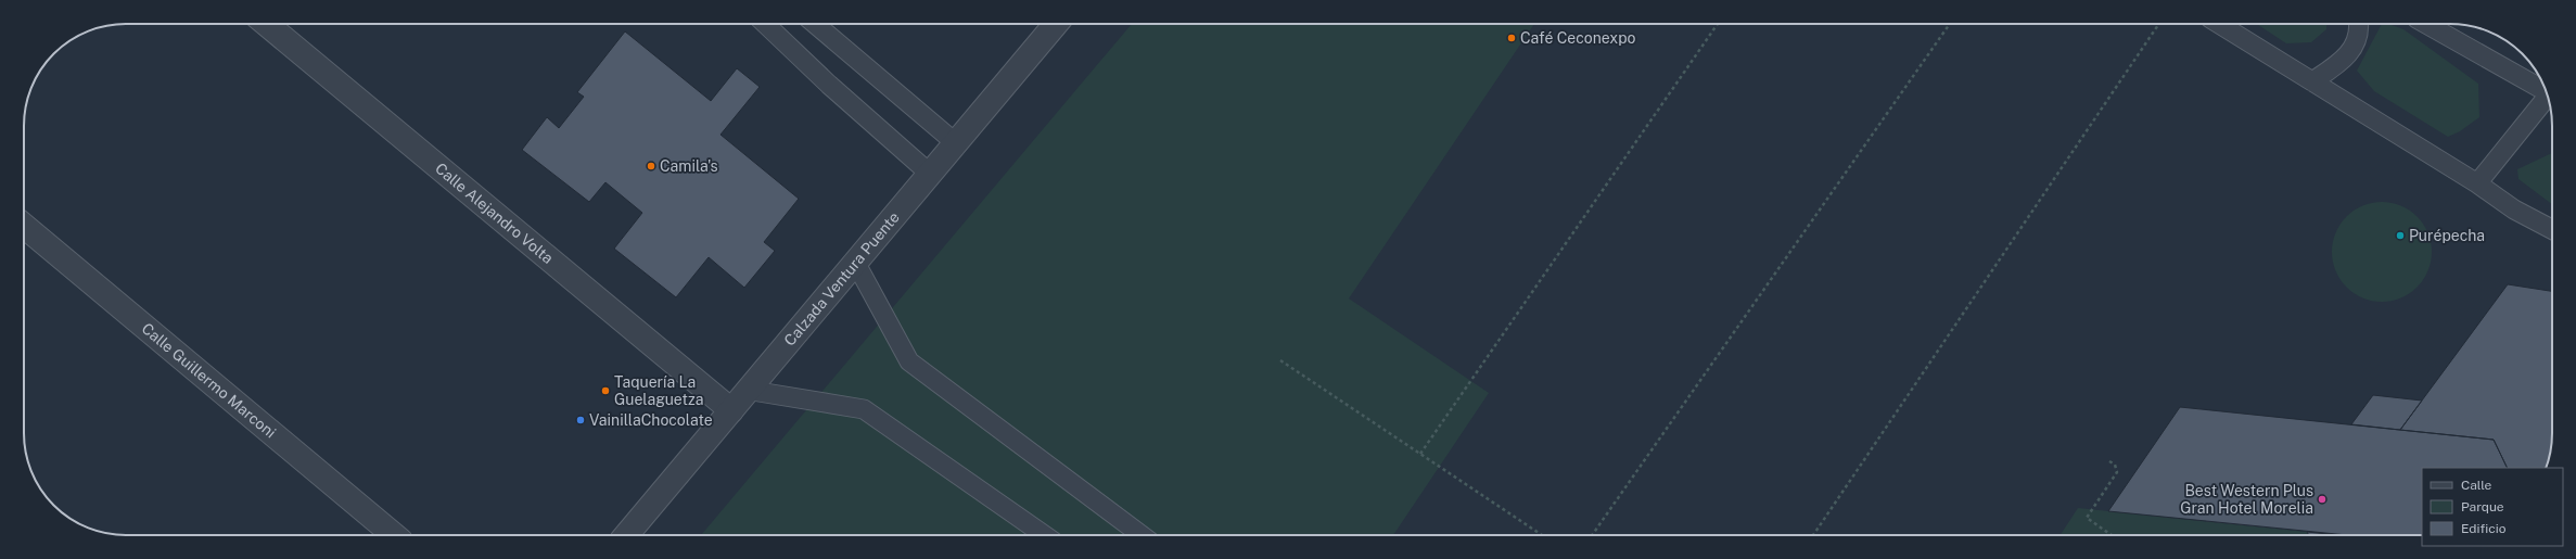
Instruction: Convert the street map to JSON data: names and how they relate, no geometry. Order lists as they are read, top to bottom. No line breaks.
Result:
{"streets":{"street":["Calle Alejandro Volta","Calzada Ventura Puente","Calle Guillermo Marconi"]},"crossings":[["Calle Alejandro Volta","Calzada Ventura Puente"]],"places":["Café Ceconexpo","Camila's","Purépecha","Taquería La Guelaguetza","VainillaChocolate","Best Western Plus Gran Hotel Morelia"],"legend":["Calle","Parque","Edificio"]}
